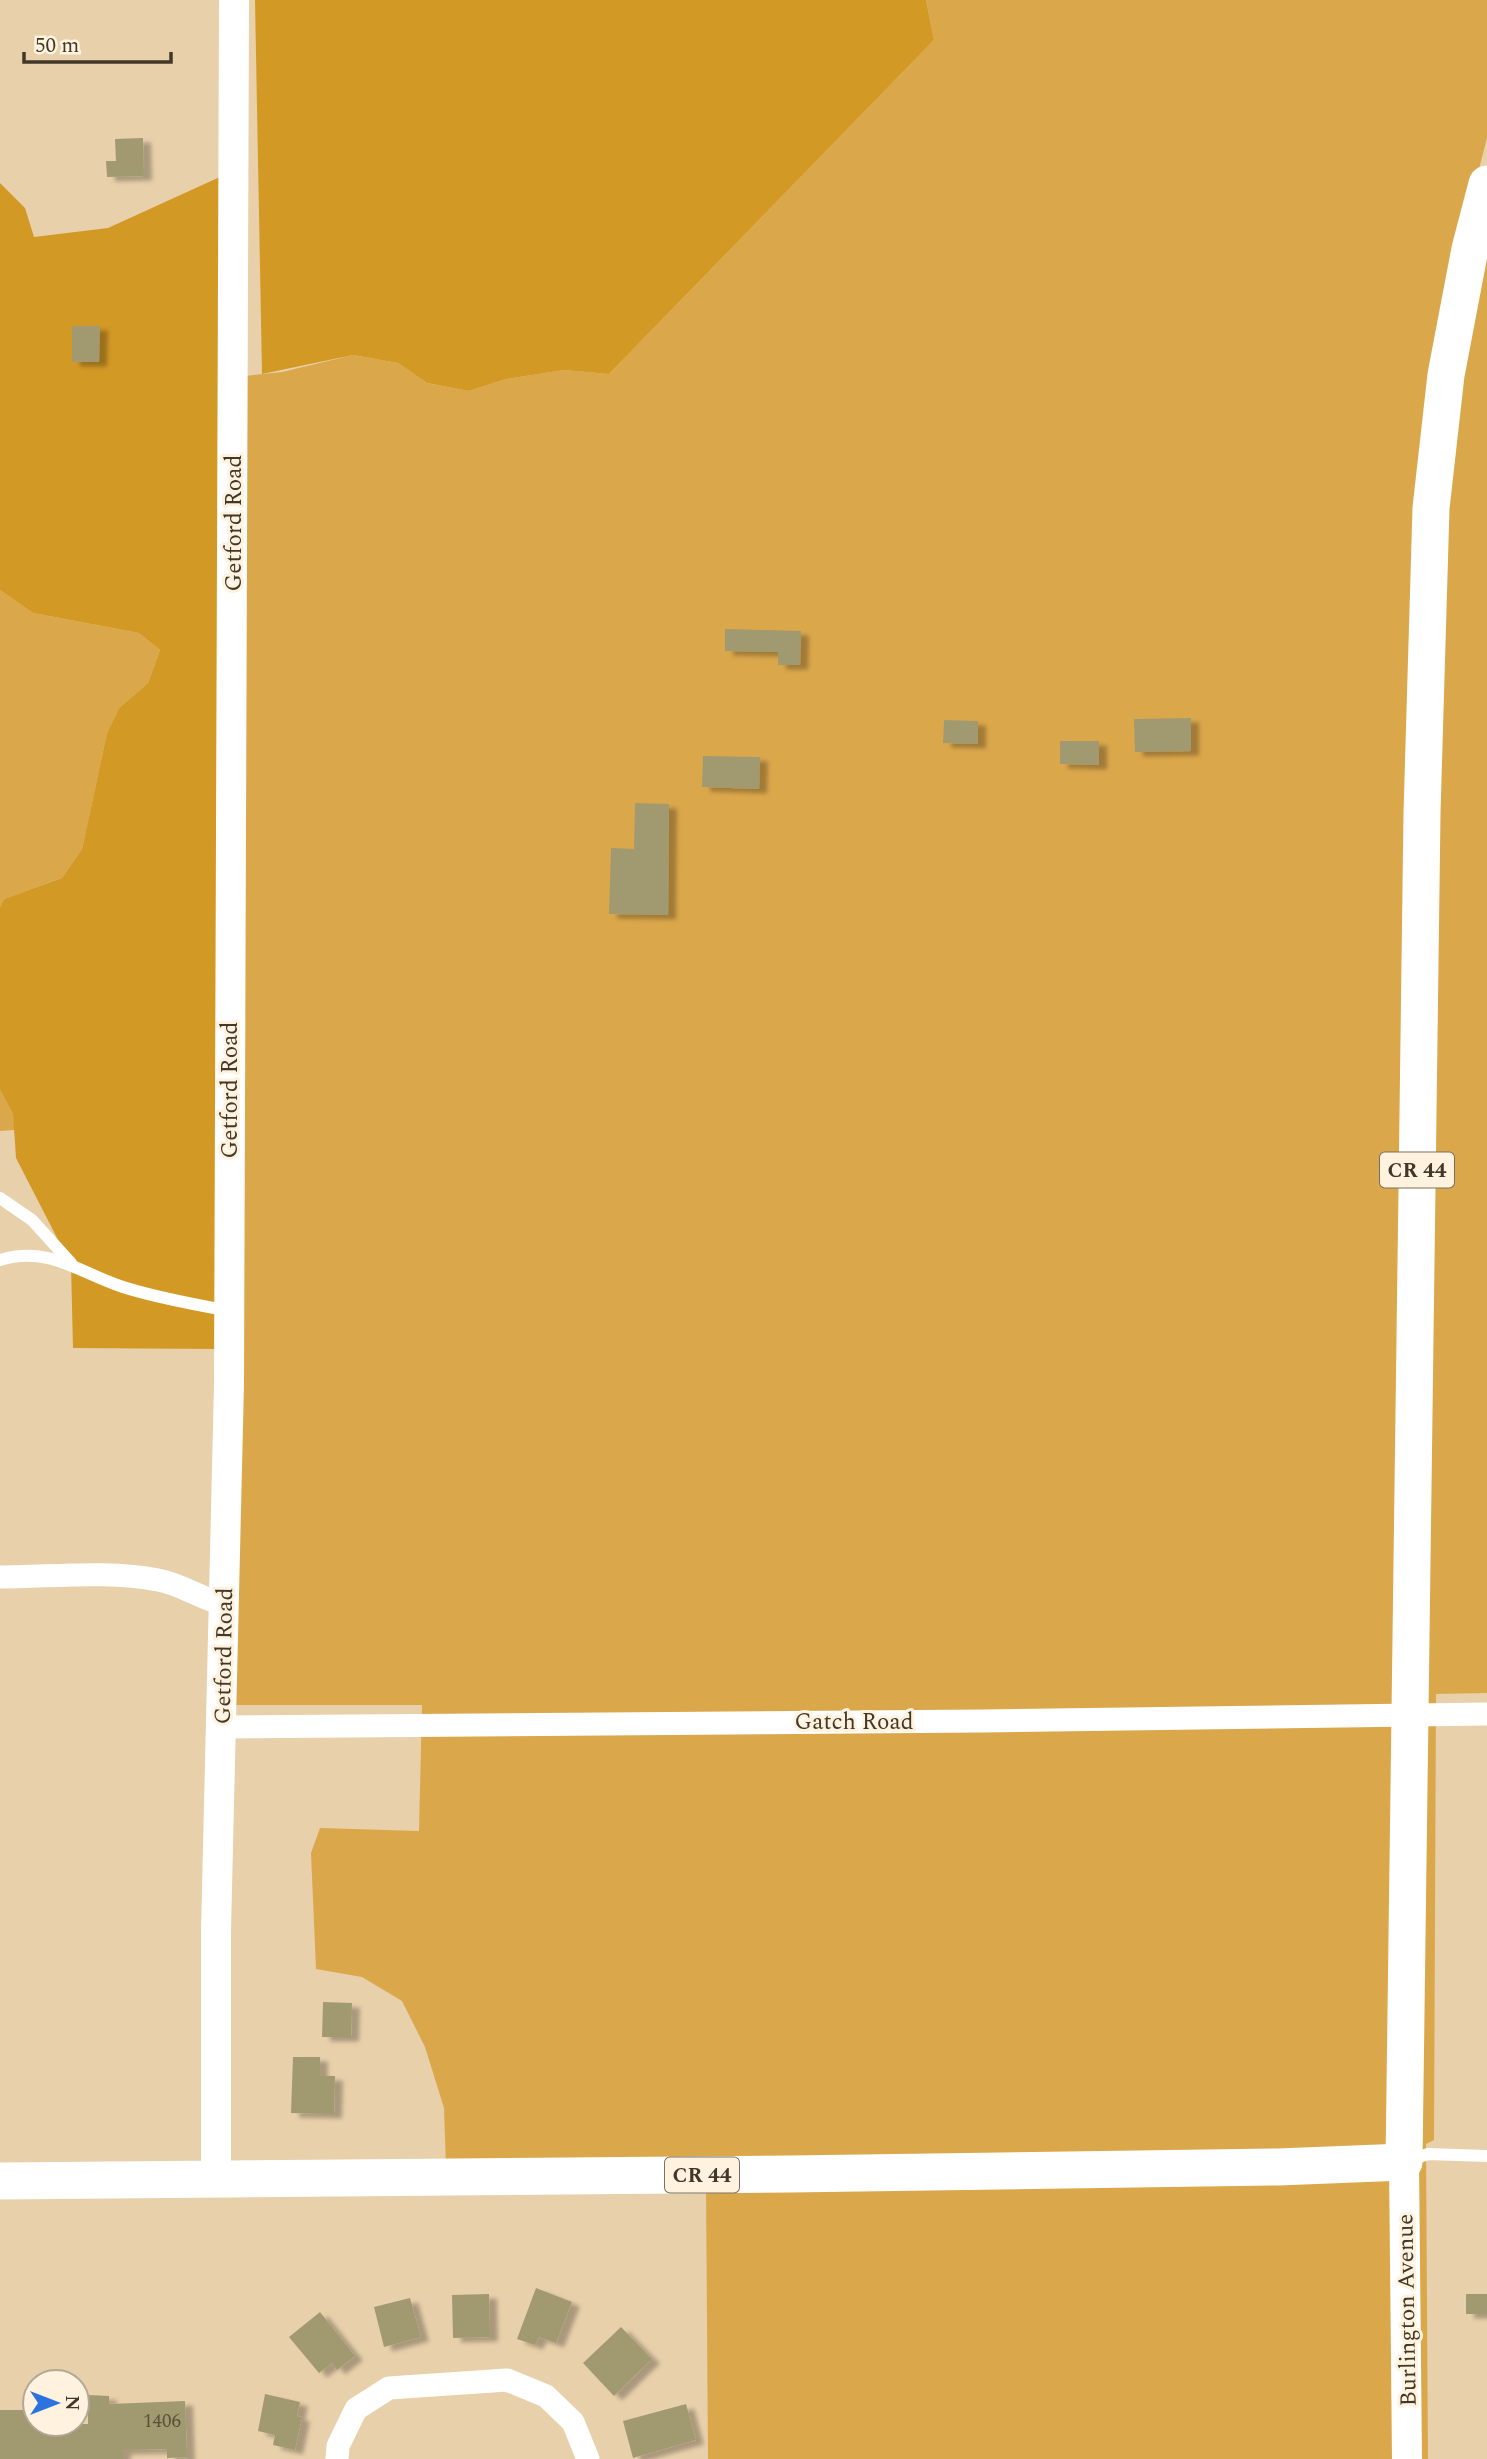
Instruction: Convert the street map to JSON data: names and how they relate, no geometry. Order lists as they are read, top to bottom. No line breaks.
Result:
{"streets":{"main road":["CR 44"],"street":["Getford Road","Gatch Road","Burlington Avenue"]},"crossings":[["Getford Road","CR 44"],["Getford Road","Gatch Road"],["CR 44","Gatch Road"],["CR 44","Burlington Avenue"]],"house_numbers":["1406"],"scale_bar":"50 m","north":"right"}
